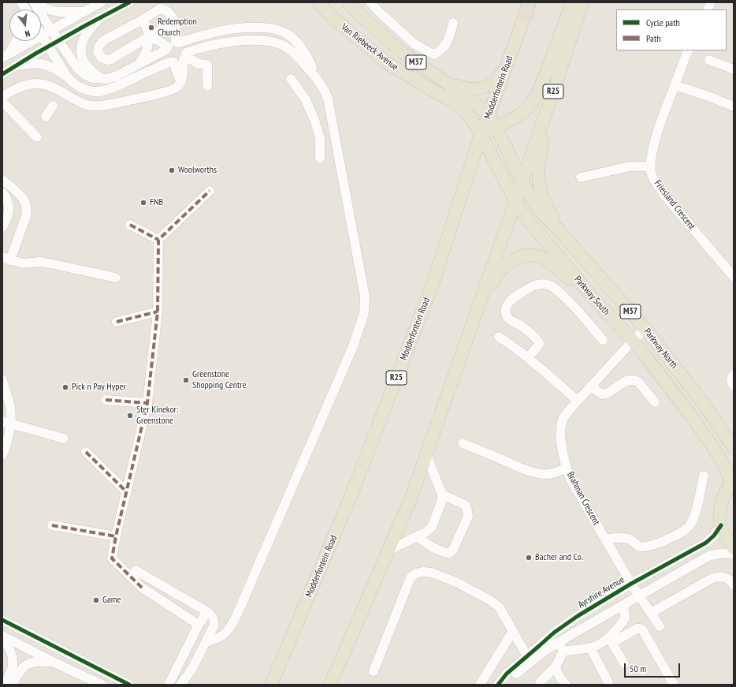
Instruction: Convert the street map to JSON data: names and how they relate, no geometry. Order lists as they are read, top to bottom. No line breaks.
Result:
{"streets":{"main road":["Van Riebeeck Avenue","M37","Modderfontein Road","R25","Parkway South","Parkway North"],"street":["Friesland Crescent","Brahman Crescent","Ayrshire Avenue"]},"crossings":[["Van Riebeeck Avenue","Modderfontein Road"],["Van Riebeeck Avenue","R25"],["Van Riebeeck Avenue","Parkway South"],["Van Riebeeck Avenue","Parkway North"],["Modderfontein Road","Parkway South"],["R25","Parkway South"],["R25","Parkway North"],["Parkway South","Brahman Crescent"],["Parkway North","Brahman Crescent"],["Brahman Crescent","Ayrshire Avenue"]],"places":["Redemption Church","Woolworths","FNB","Greenstone Shopping Centre","Pick n Pay Hyper","Ster Kinekor: Greenstone","Bacher and Co.","Game"],"legend":["Cycle path","Path"],"scale_bar":"50 m","north":"bottom"}
